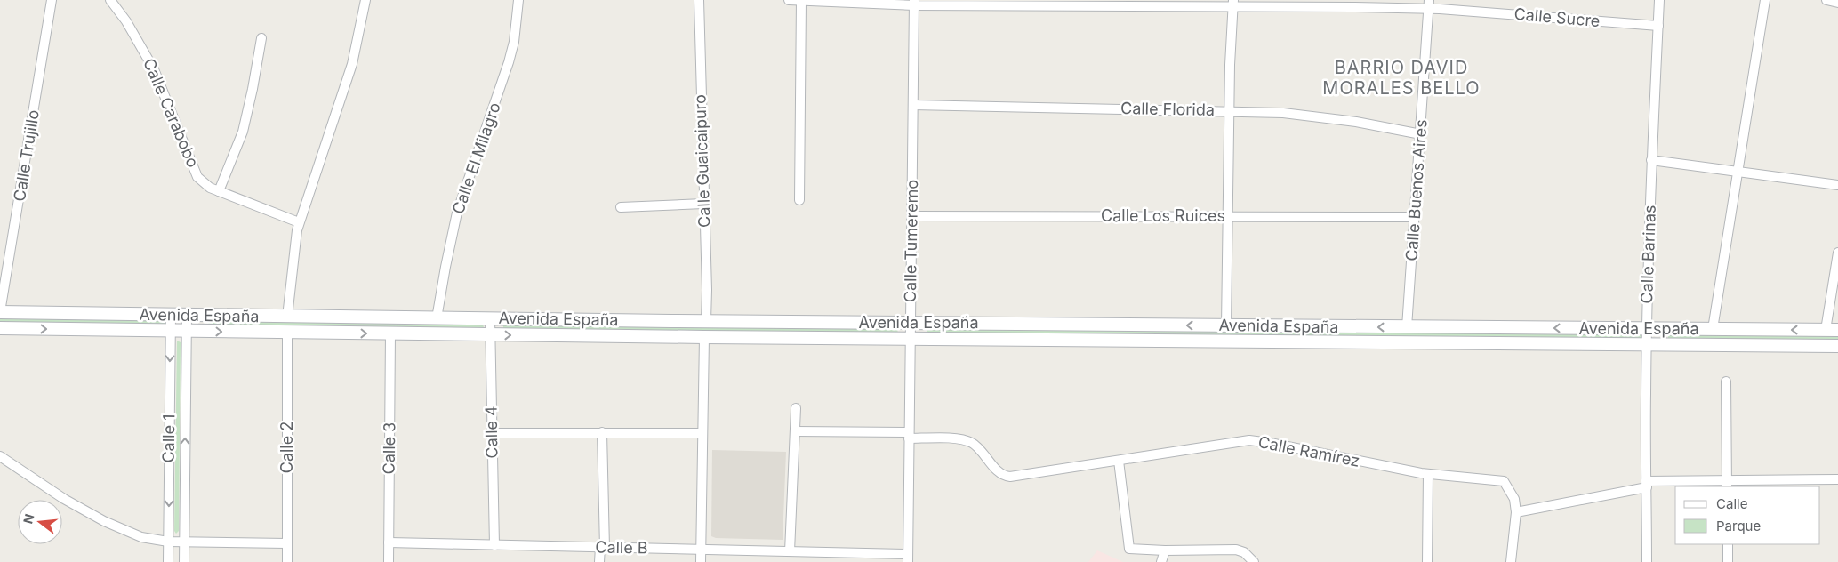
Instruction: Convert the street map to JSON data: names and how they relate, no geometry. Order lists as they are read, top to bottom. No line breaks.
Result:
{"streets":{"main road":["Avenida España"],"street":["Calle Sucre","Calle Florida","Calle Carabobo","Calle Trujillo","Calle El Milagro","Calle Guaicaipuro","Calle Buenos Aires","Calle Los Ruices","Calle Tumeremo","Calle Barinas","Calle 4","Calle 1","Calle 2","Calle 3","Calle Ramírez","Calle B"]},"crossings":[["Calle Sucre","Calle Buenos Aires"],["Calle Sucre","Calle Tumeremo"],["Calle Sucre","Calle Barinas"],["Calle Florida","Calle Buenos Aires"],["Calle Florida","Calle Tumeremo"],["Calle Trujillo","Avenida España"],["Calle El Milagro","Avenida España"],["Calle Guaicaipuro","Avenida España"],["Calle Buenos Aires","Calle Los Ruices"],["Calle Buenos Aires","Avenida España"],["Calle Los Ruices","Calle Tumeremo"],["Calle Tumeremo","Avenida España"],["Calle Tumeremo","Calle Ramírez"],["Calle Tumeremo","Calle B"],["Calle Barinas","Avenida España"],["Avenida España","Calle 4"],["Avenida España","Calle 1"],["Avenida España","Calle 2"],["Avenida España","Calle 3"],["Calle 4","Calle B"],["Calle 3","Calle B"]],"districts":["BARRIO DAVID MORALES BELLO"],"legend":["Calle","Parque"],"north":"left"}
